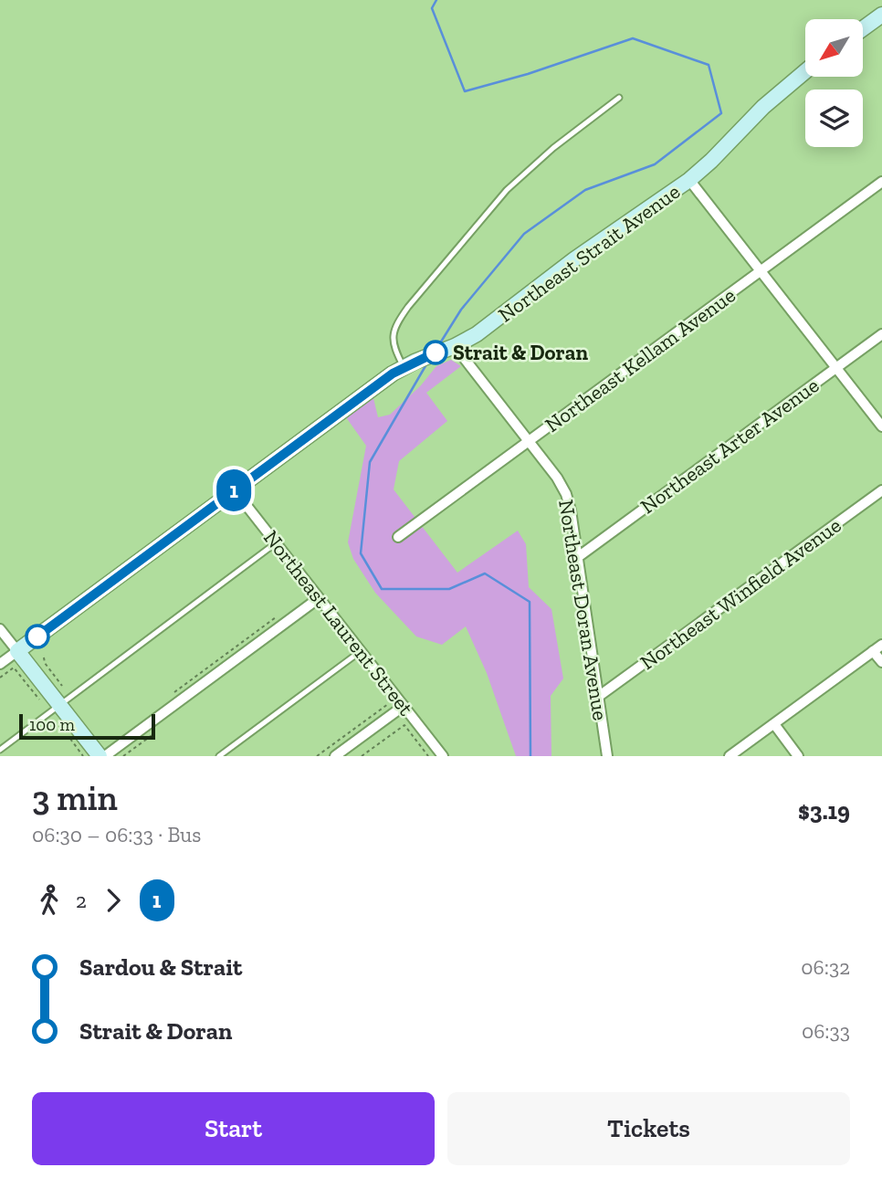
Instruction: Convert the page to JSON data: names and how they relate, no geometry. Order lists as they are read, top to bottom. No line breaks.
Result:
{"streets":{"main road":["Northeast Strait Avenue"],"street":["Northeast Kellam Avenue","Northeast Arter Avenue","Northeast Winfield Avenue","Northeast Doran Avenue","Northeast Laurent Street"]},"crossings":[["Northeast Strait Avenue","Northeast Doran Avenue"],["Northeast Strait Avenue","Northeast Laurent Street"],["Northeast Kellam Avenue","Northeast Doran Avenue"],["Northeast Arter Avenue","Northeast Doran Avenue"],["Northeast Winfield Avenue","Northeast Doran Avenue"]],"places":["Strait & Doran"],"lines":["bus line 1"],"scale_bar":"100 m","north":"bottom left","page":{"on_map":"1","scale":"100 m","heading":["3 min","06:30 – 06:33 · Bus","$3.19"],"legs":["2","1"],"list":[{"name":"Sardou & Strait","value":"06:32"},{"name":"Strait & Doran","value":"06:33"}],"buttons":["Start","Tickets"]}}
